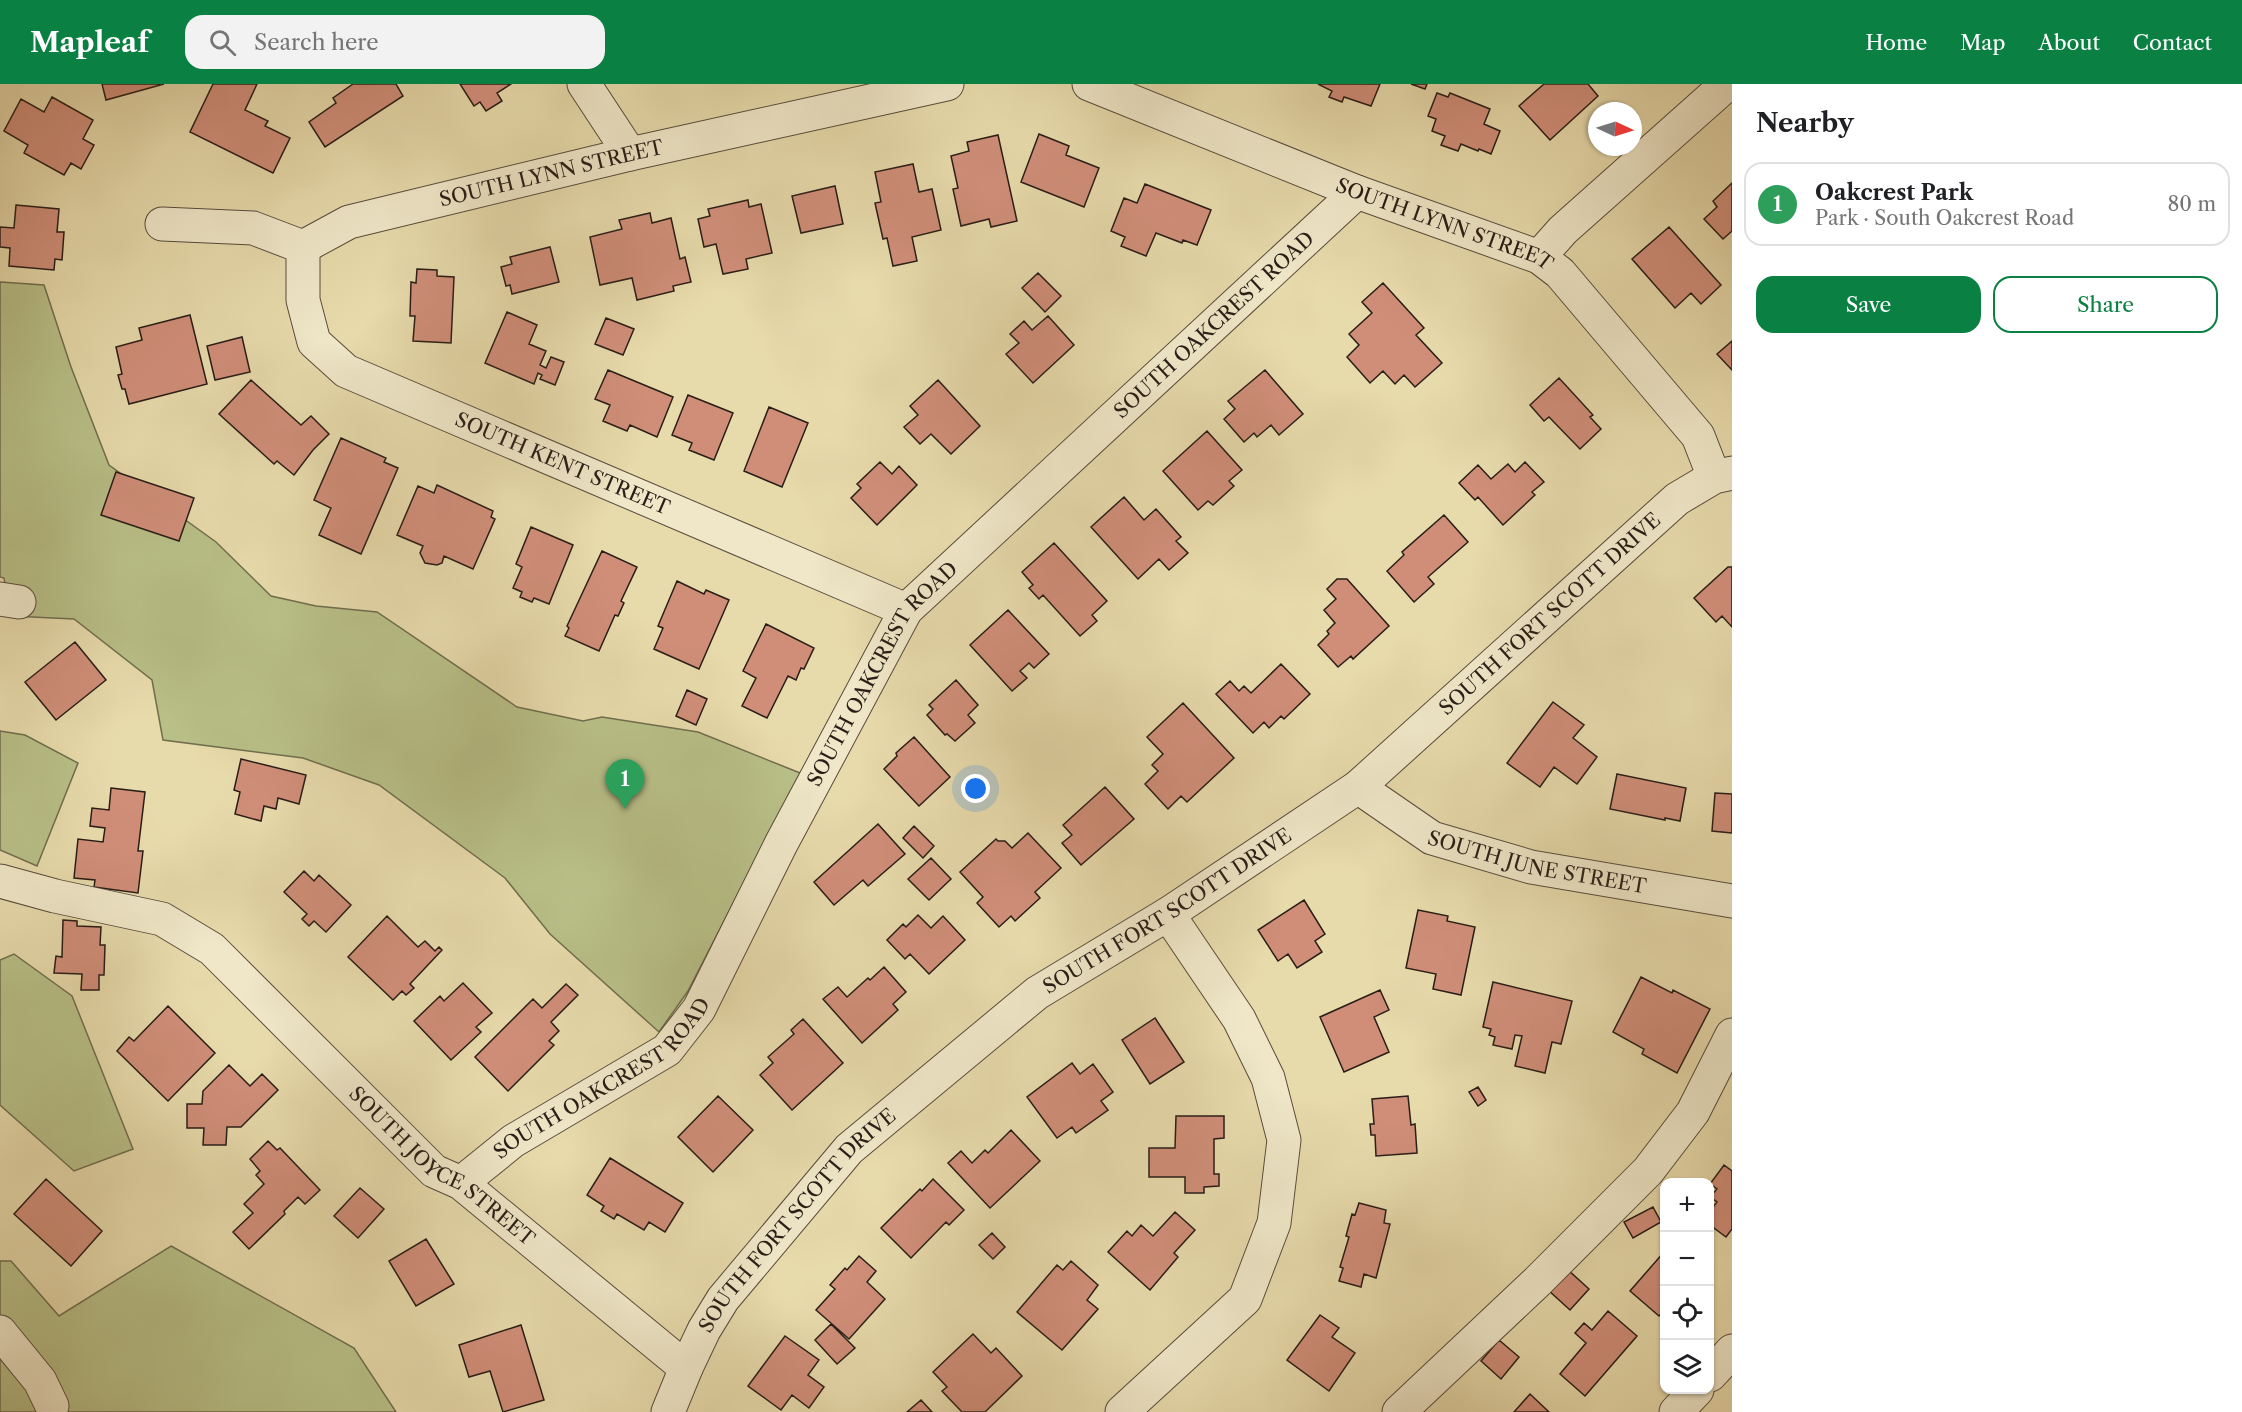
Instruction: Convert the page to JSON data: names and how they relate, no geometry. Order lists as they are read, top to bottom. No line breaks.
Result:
{"streets":{"street":["SOUTH LYNN STREET","SOUTH OAKCREST ROAD","SOUTH KENT STREET","SOUTH FORT SCOTT DRIVE","SOUTH JUNE STREET","SOUTH JOYCE STREET"]},"crossings":[["SOUTH LYNN STREET","SOUTH OAKCREST ROAD"],["SOUTH LYNN STREET","SOUTH KENT STREET"],["SOUTH LYNN STREET","SOUTH FORT SCOTT DRIVE"],["SOUTH OAKCREST ROAD","SOUTH KENT STREET"],["SOUTH OAKCREST ROAD","SOUTH JOYCE STREET"],["SOUTH FORT SCOTT DRIVE","SOUTH JUNE STREET"],["SOUTH FORT SCOTT DRIVE","SOUTH JOYCE STREET"]],"north":"right","page":{"header":"Mapleaf","search":"Search here","nav":["Home","Map","About","Contact"],"heading":"Nearby","list":[{"mark":"1","name":"Oakcrest Park","note":"Park · South Oakcrest Road","value":"80 m"}],"buttons":["Save","Share"],"pins":"1","map_buttons":["+","−"]}}
